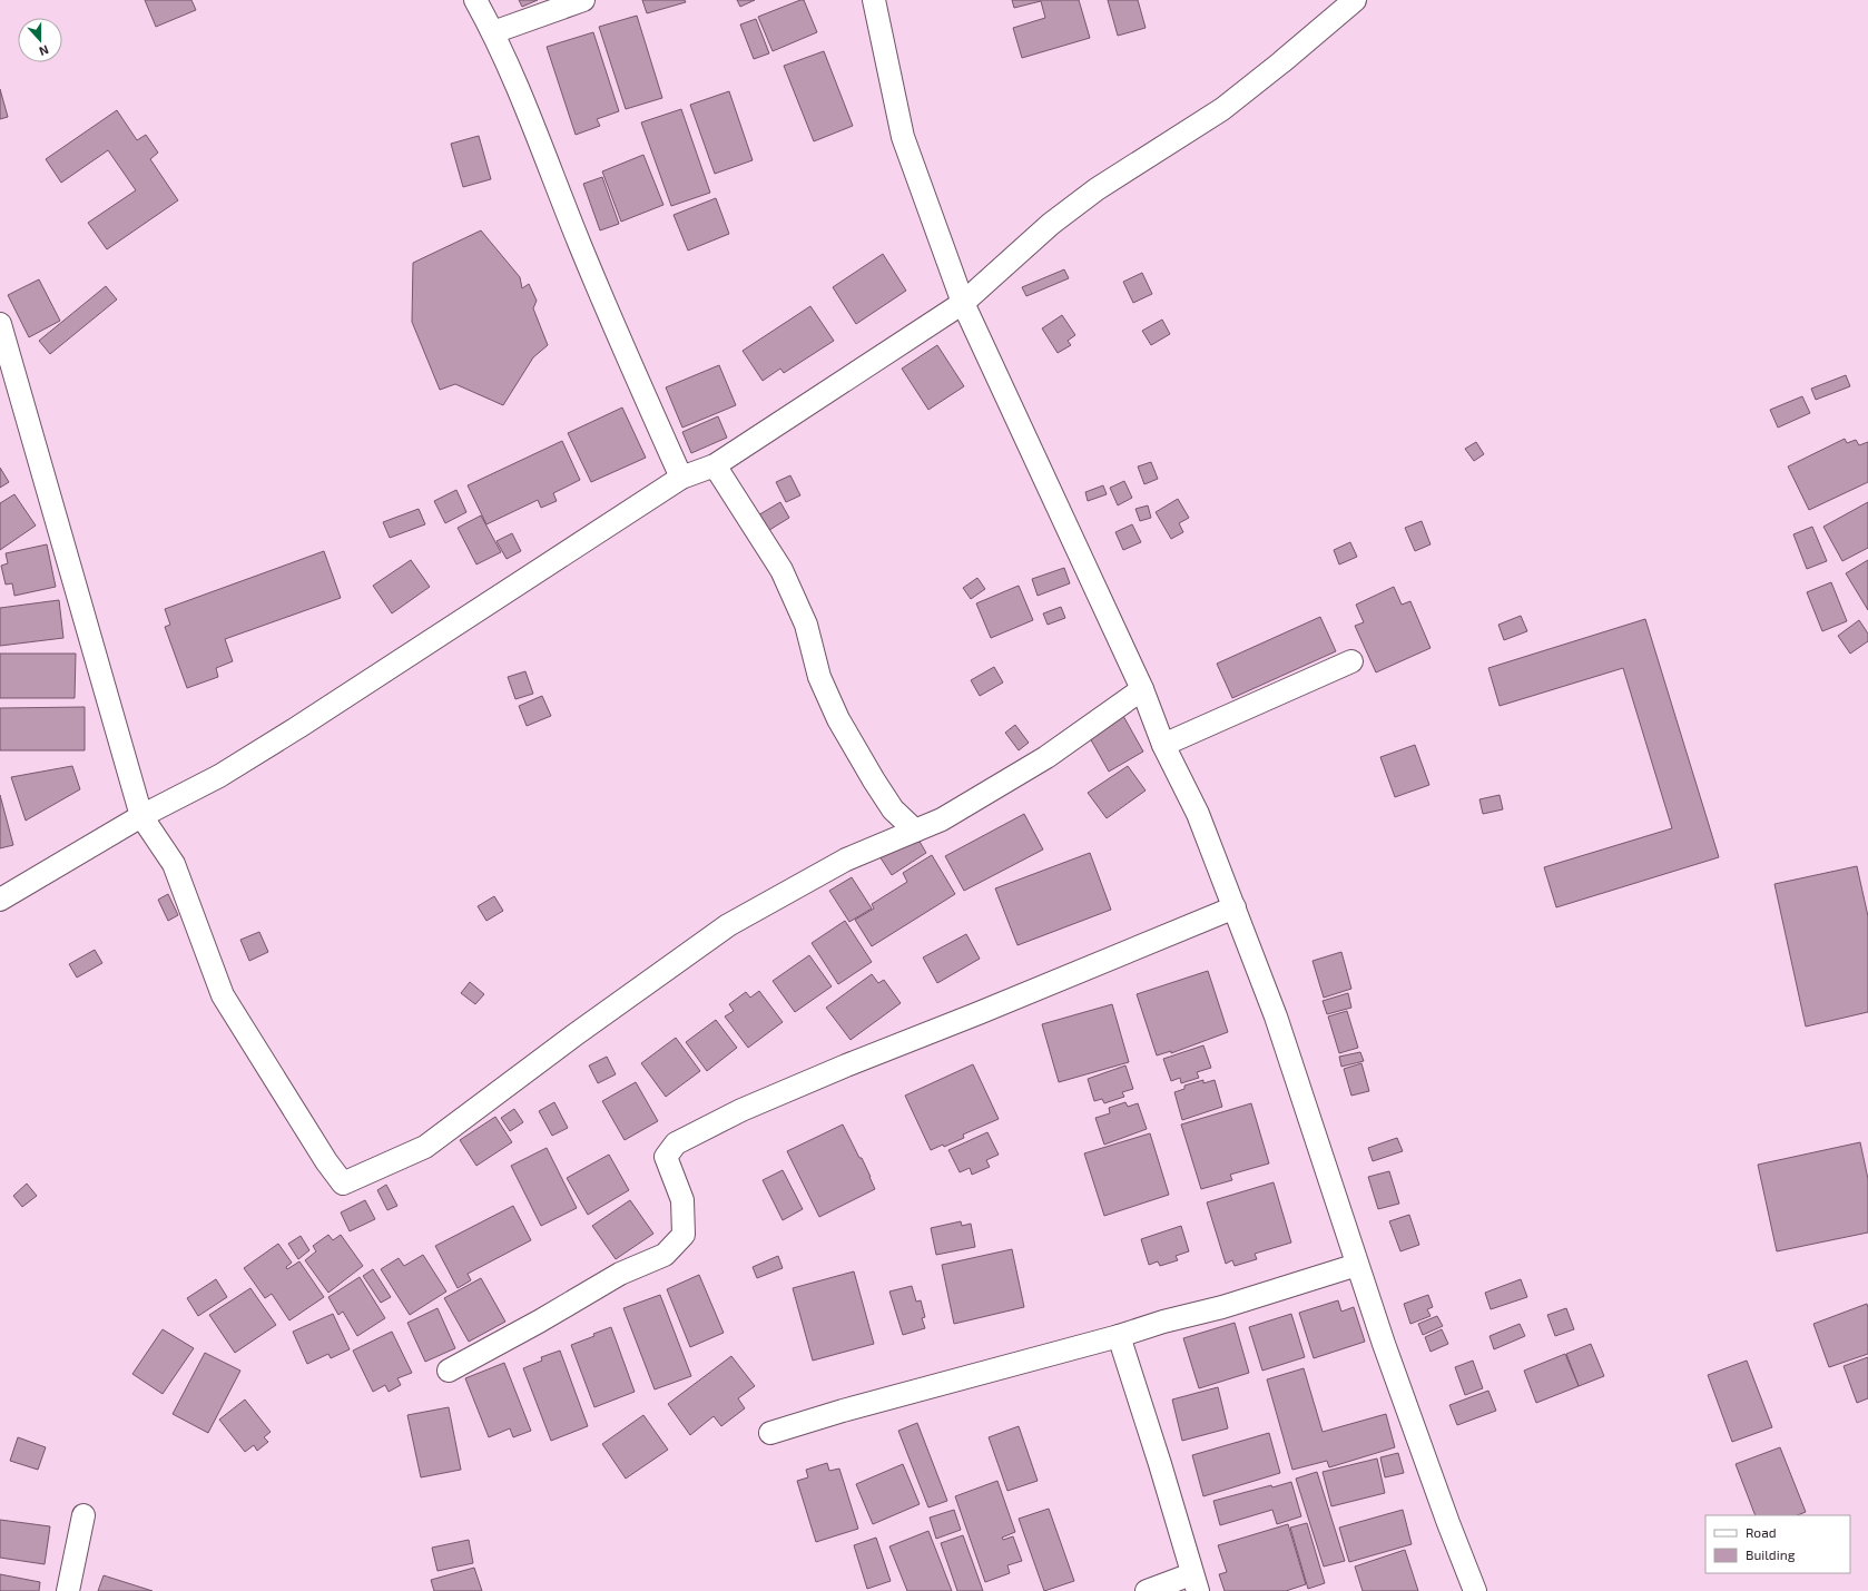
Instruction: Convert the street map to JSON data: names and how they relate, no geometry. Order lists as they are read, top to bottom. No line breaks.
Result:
{"legend":["Road","Building"],"north":"bottom"}
